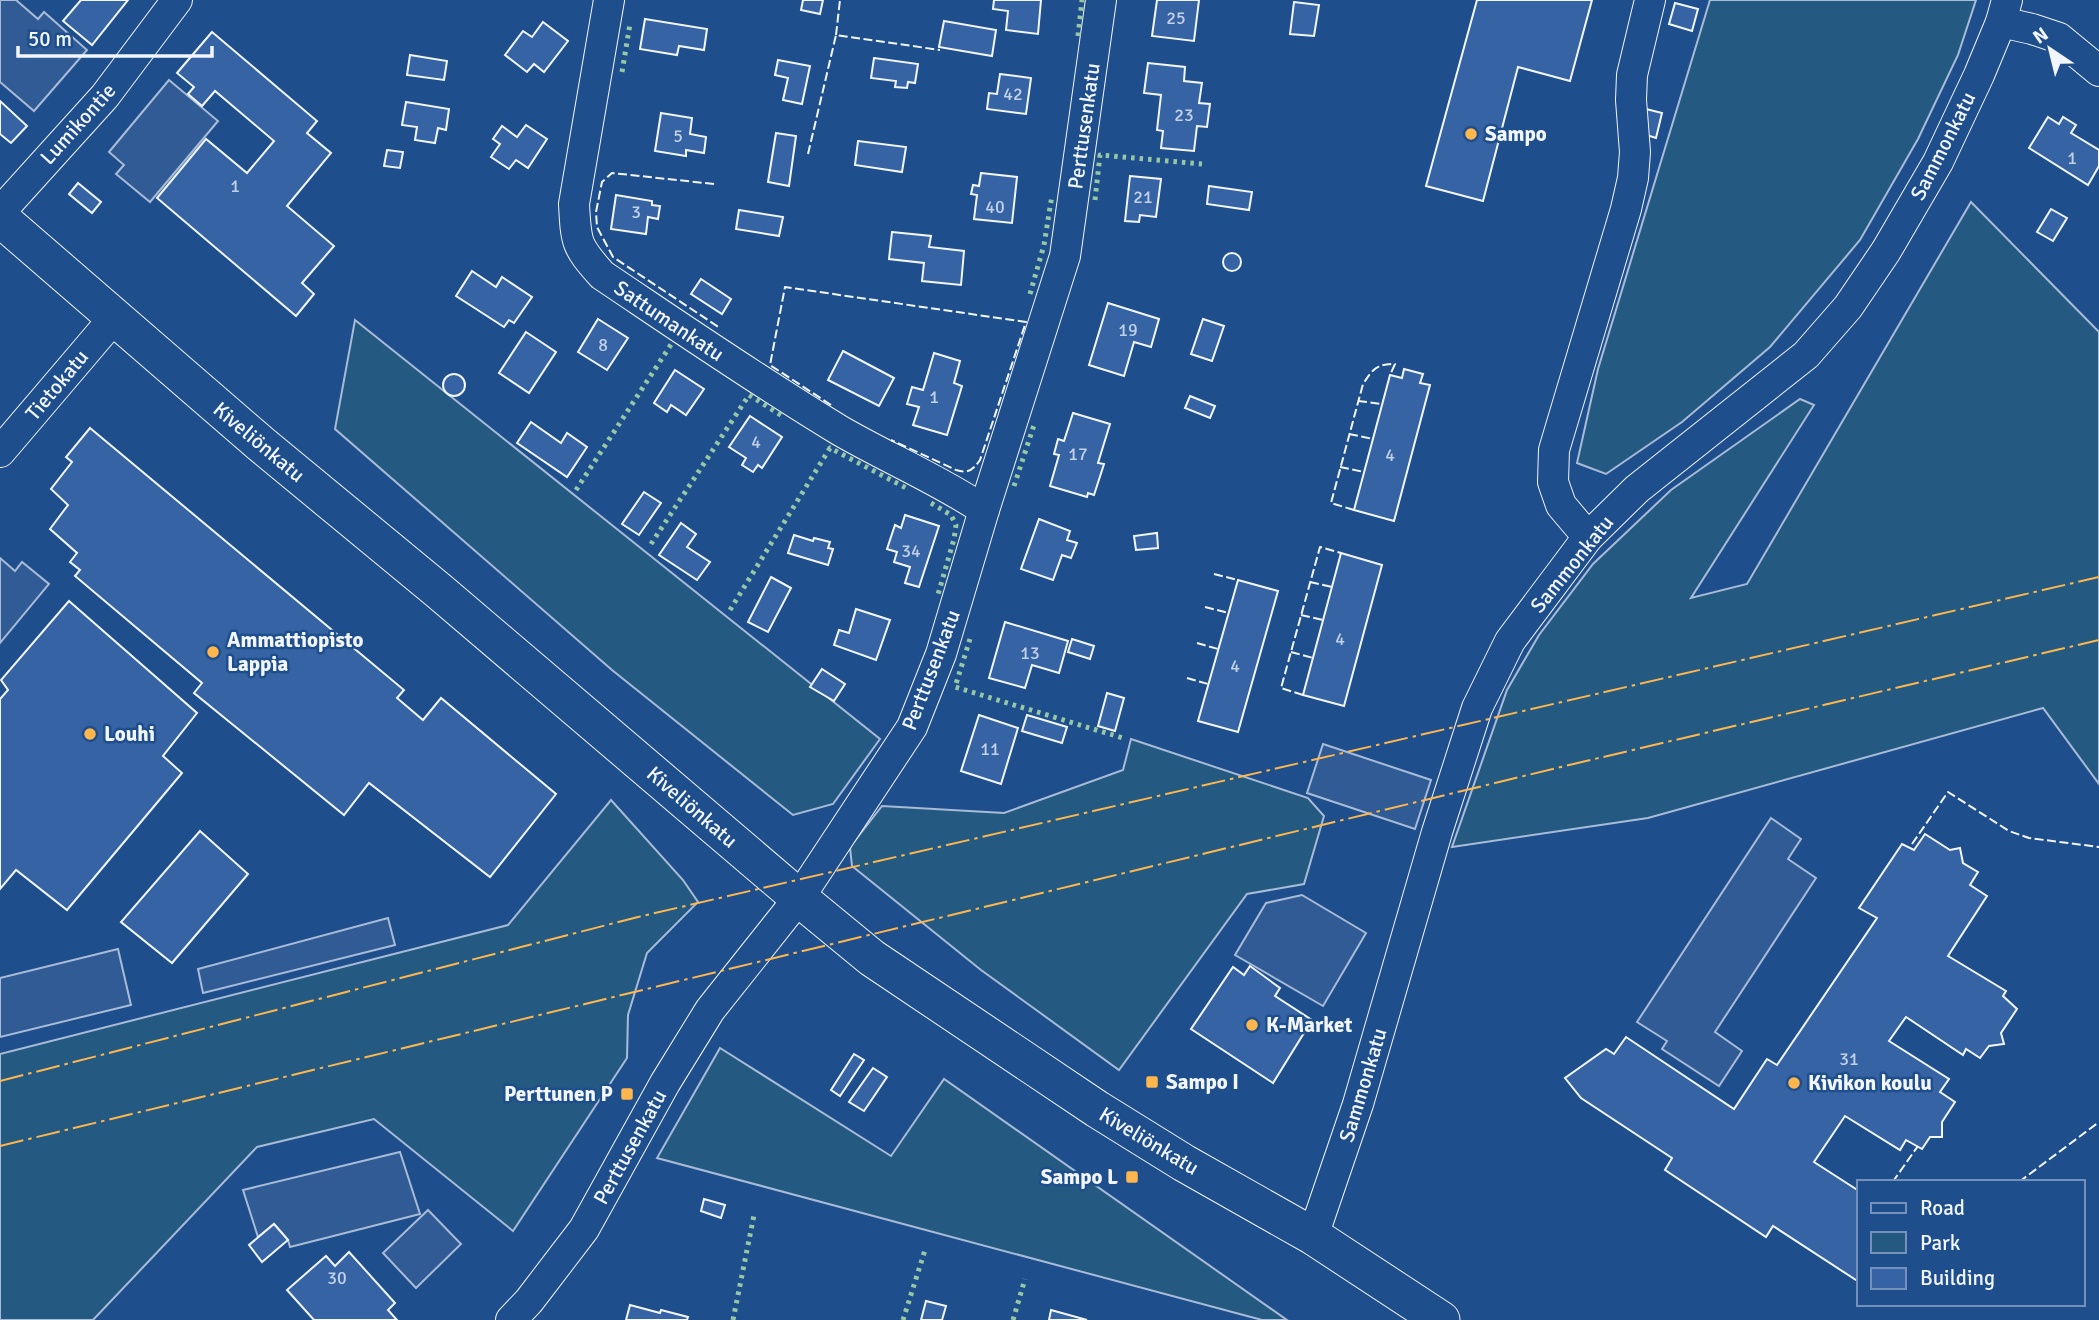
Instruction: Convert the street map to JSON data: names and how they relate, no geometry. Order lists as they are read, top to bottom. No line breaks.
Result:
{"streets":{"main road":["Kiveliönkatu"],"street":["Lumikontie","Perttusenkatu","Sammonkatu","Sattumankatu","Tietokatu"]},"crossings":[["Perttusenkatu","Sattumankatu"],["Perttusenkatu","Kiveliönkatu"],["Sammonkatu","Kiveliönkatu"],["Tietokatu","Kiveliönkatu"]],"places":{"other":["Sampo","Ammattiopisto Lappia","Louhi","K-Market","Kivikon koulu"],"transit":["Sampo I","Perttunen P","Sampo L"]},"house_numbers":["25","42","23","5","1","1","21","40","3","19","8","1","4","17","4","34","4","13","4","11","31","30"],"legend":["Road","Park","Building"],"scale_bar":"50 m","north":"top left"}
